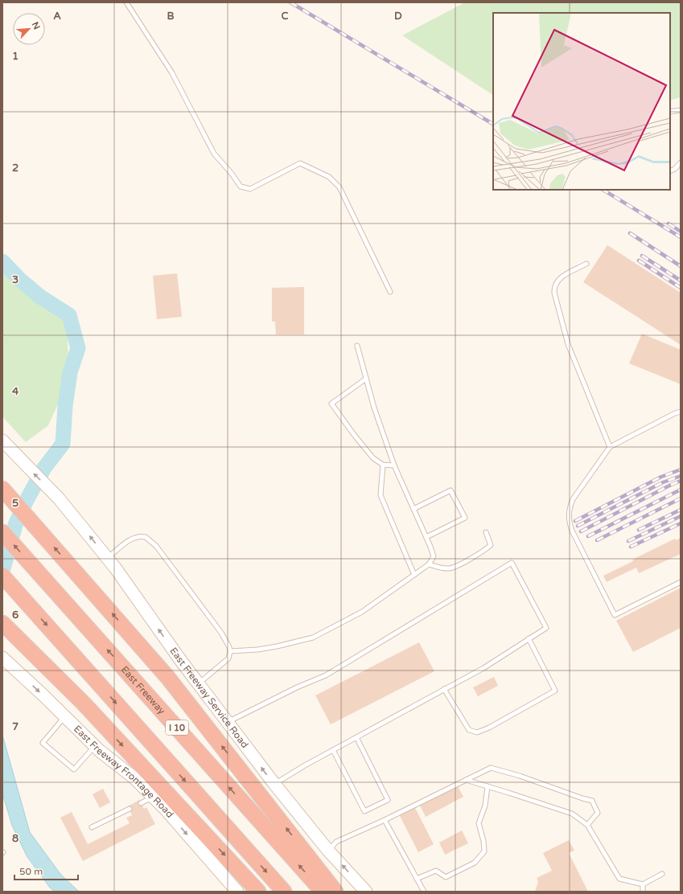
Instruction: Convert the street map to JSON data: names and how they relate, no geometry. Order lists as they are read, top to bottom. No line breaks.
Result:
{"streets":{"highway":["East Freeway","I 10"],"main road":["East Freeway Service Road","East Freeway Frontage Road"]},"one_way":["East Freeway Service Road","East Freeway Frontage Road"],"scale_bar":"50 m","north":"top right","grid":{"columns":["A","B","C","D"],"rows":["1","2","3","4","5","6","7","8"]}}
